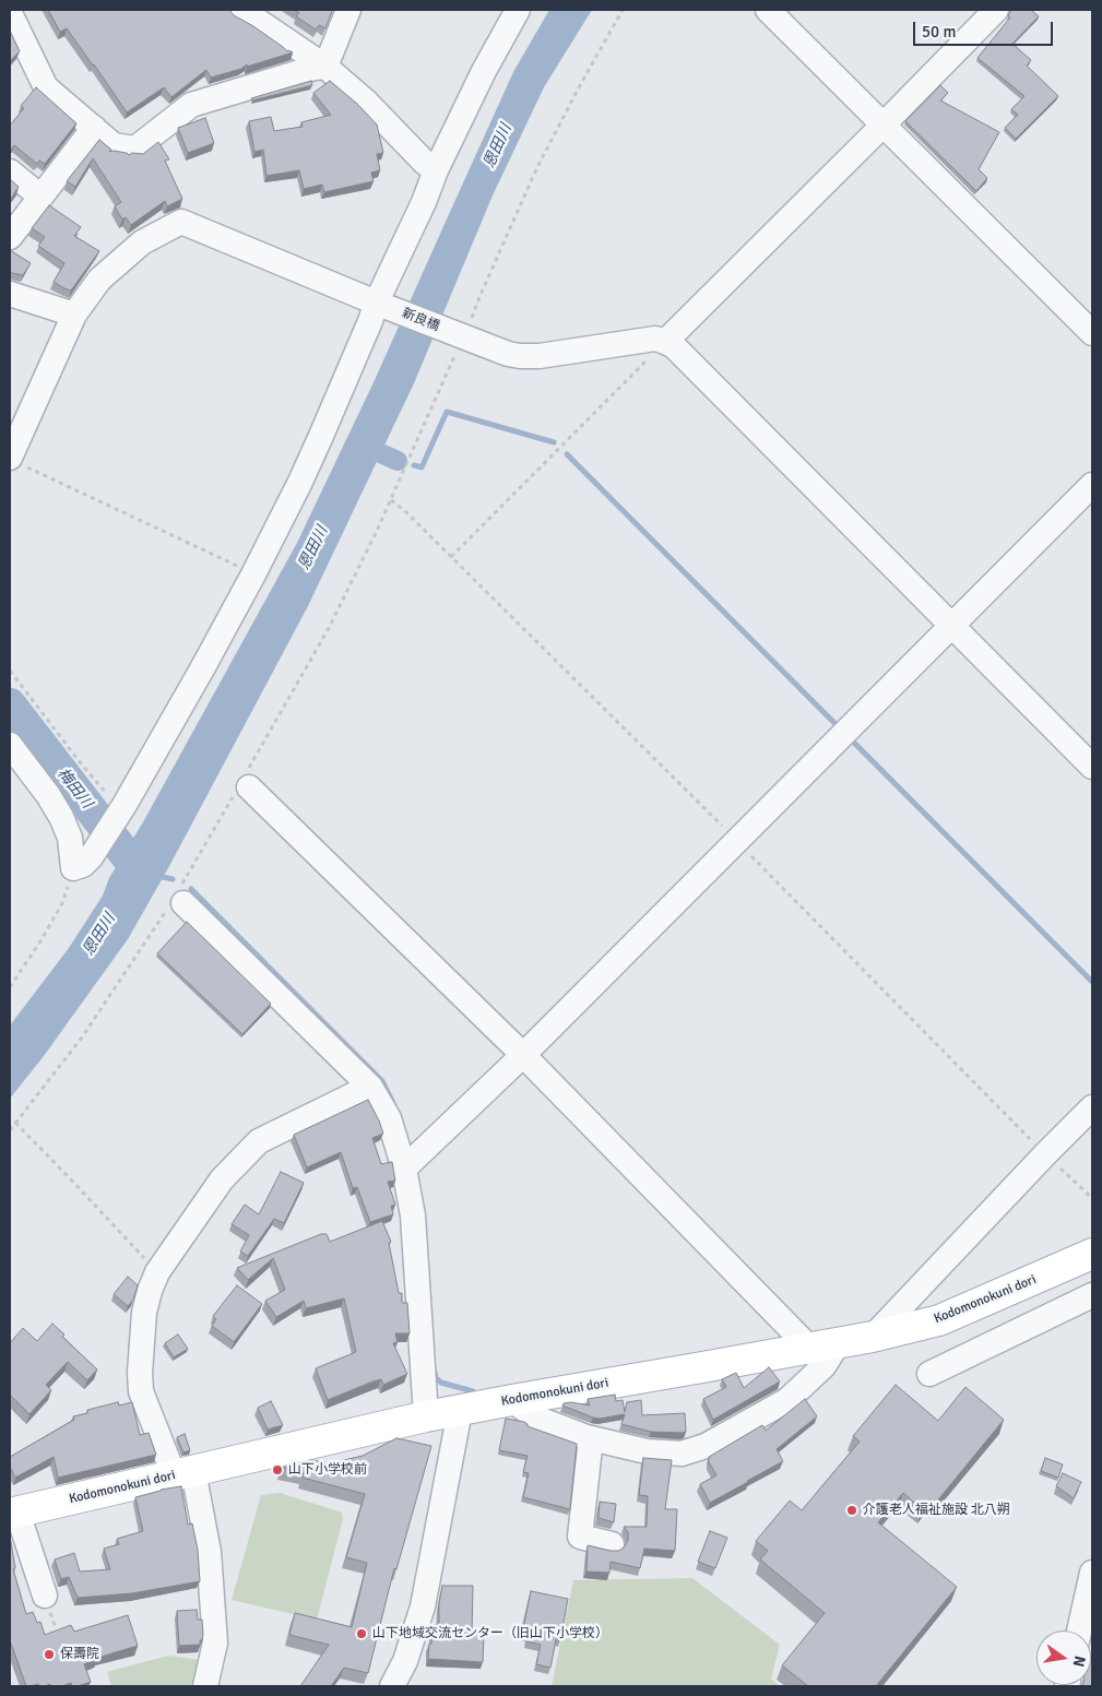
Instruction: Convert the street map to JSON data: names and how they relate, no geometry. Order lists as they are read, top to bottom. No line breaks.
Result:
{"streets":{"main road":["Kodomonokuni dori"],"street":["新良橋"]},"water":["恩田川","梅田川"],"places":["山下小学校前","介護老人福祉施設 北八朔","山下地域交流センター（旧山下小学校）","保壽院"],"scale_bar":"50 m","north":"right"}
